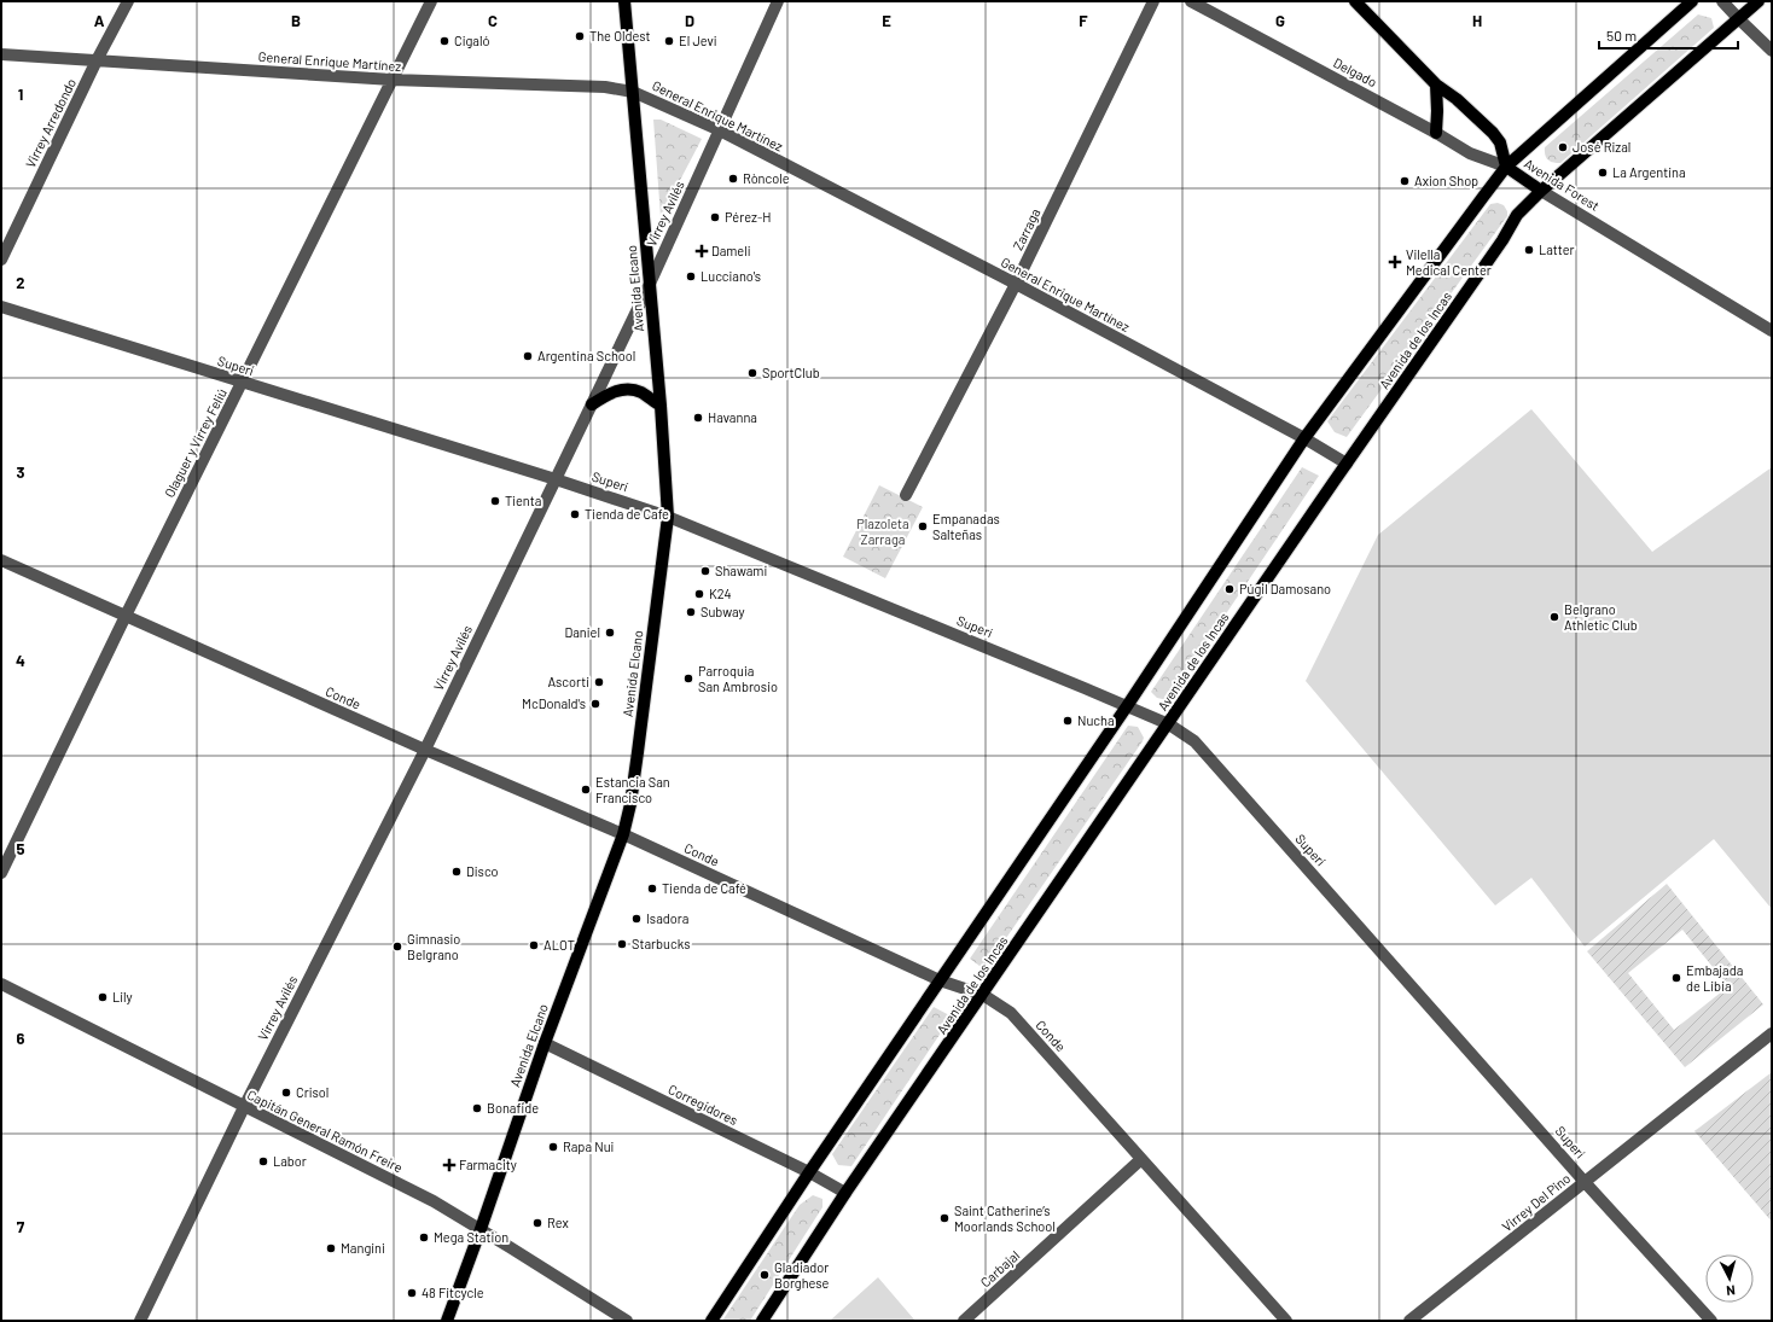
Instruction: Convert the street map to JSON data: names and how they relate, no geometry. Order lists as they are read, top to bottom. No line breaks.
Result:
{"streets":{"main road":["Avenida Forest","Avenida Elcano","Avenida de los Incas"],"street":["General Enrique Martínez","Delgado","Virrey Arredondo","Virrey Avilés","Zarraga","Superí","Olaguer y Virrey Feliú","Conde","Corregidores","Capitán General Ramón Freire","Virrey Del Pino","Carbajal"]},"crossings":[["General Enrique Martínez","Virrey Arredondo"],["General Enrique Martínez","Virrey Avilés"],["General Enrique Martínez","Zarraga"],["General Enrique Martínez","Avenida Elcano"],["General Enrique Martínez","Avenida de los Incas"],["General Enrique Martínez","Olaguer y Virrey Feliú"],["Delgado","Avenida Forest"],["Avenida Forest","Avenida de los Incas"],["Virrey Avilés","Avenida Elcano"],["Virrey Avilés","Superí"],["Virrey Avilés","Conde"],["Virrey Avilés","Capitán General Ramón Freire"],["Avenida Elcano","Superí"],["Avenida Elcano","Conde"],["Avenida Elcano","Corregidores"],["Avenida Elcano","Capitán General Ramón Freire"],["Avenida de los Incas","Superí"],["Avenida de los Incas","Conde"],["Avenida de los Incas","Corregidores"],["Superí","Olaguer y Virrey Feliú"],["Superí","Virrey Del Pino"],["Olaguer y Virrey Feliú","Conde"],["Conde","Carbajal"]],"parks":["Plazoleta Zarraga"],"places":{"other":["The Oldest","Cigaló","El Jevi","José Rizal","La Argentina","Ròncole","Axion Shop","Pérez-H","Latter","Lucciano's","Argentina School","SportClub","Havanna","Tienta","Tienda de Cafe","Empanadas Salteñas","Shawami","Púgil Damosano","K24","Subway","Belgrano Athletic Club","Daniel","Parroquia San Ambrosio","Ascorti","McDonald's","Nucha","Estancia San Francisco","Disco","Tienda de Café","Isadora","Starbucks","ALOT","Gimnasio Belgrano","Embajada de Libia","Lily","Crisol","Bonafide","Rapa Nui","Labor","Saint Catherine’s Moorlands School","Rex","Mega Station","Mangini","Gladiador Borghese","48 Fitcycle"],"health":["Dameli","Vilella Medical Center","Farmacity"]},"scale_bar":"50 m","north":"bottom","grid":{"columns":["A","B","C","D","E","F","G","H"],"rows":["1","2","3","4","5","6","7"]}}
